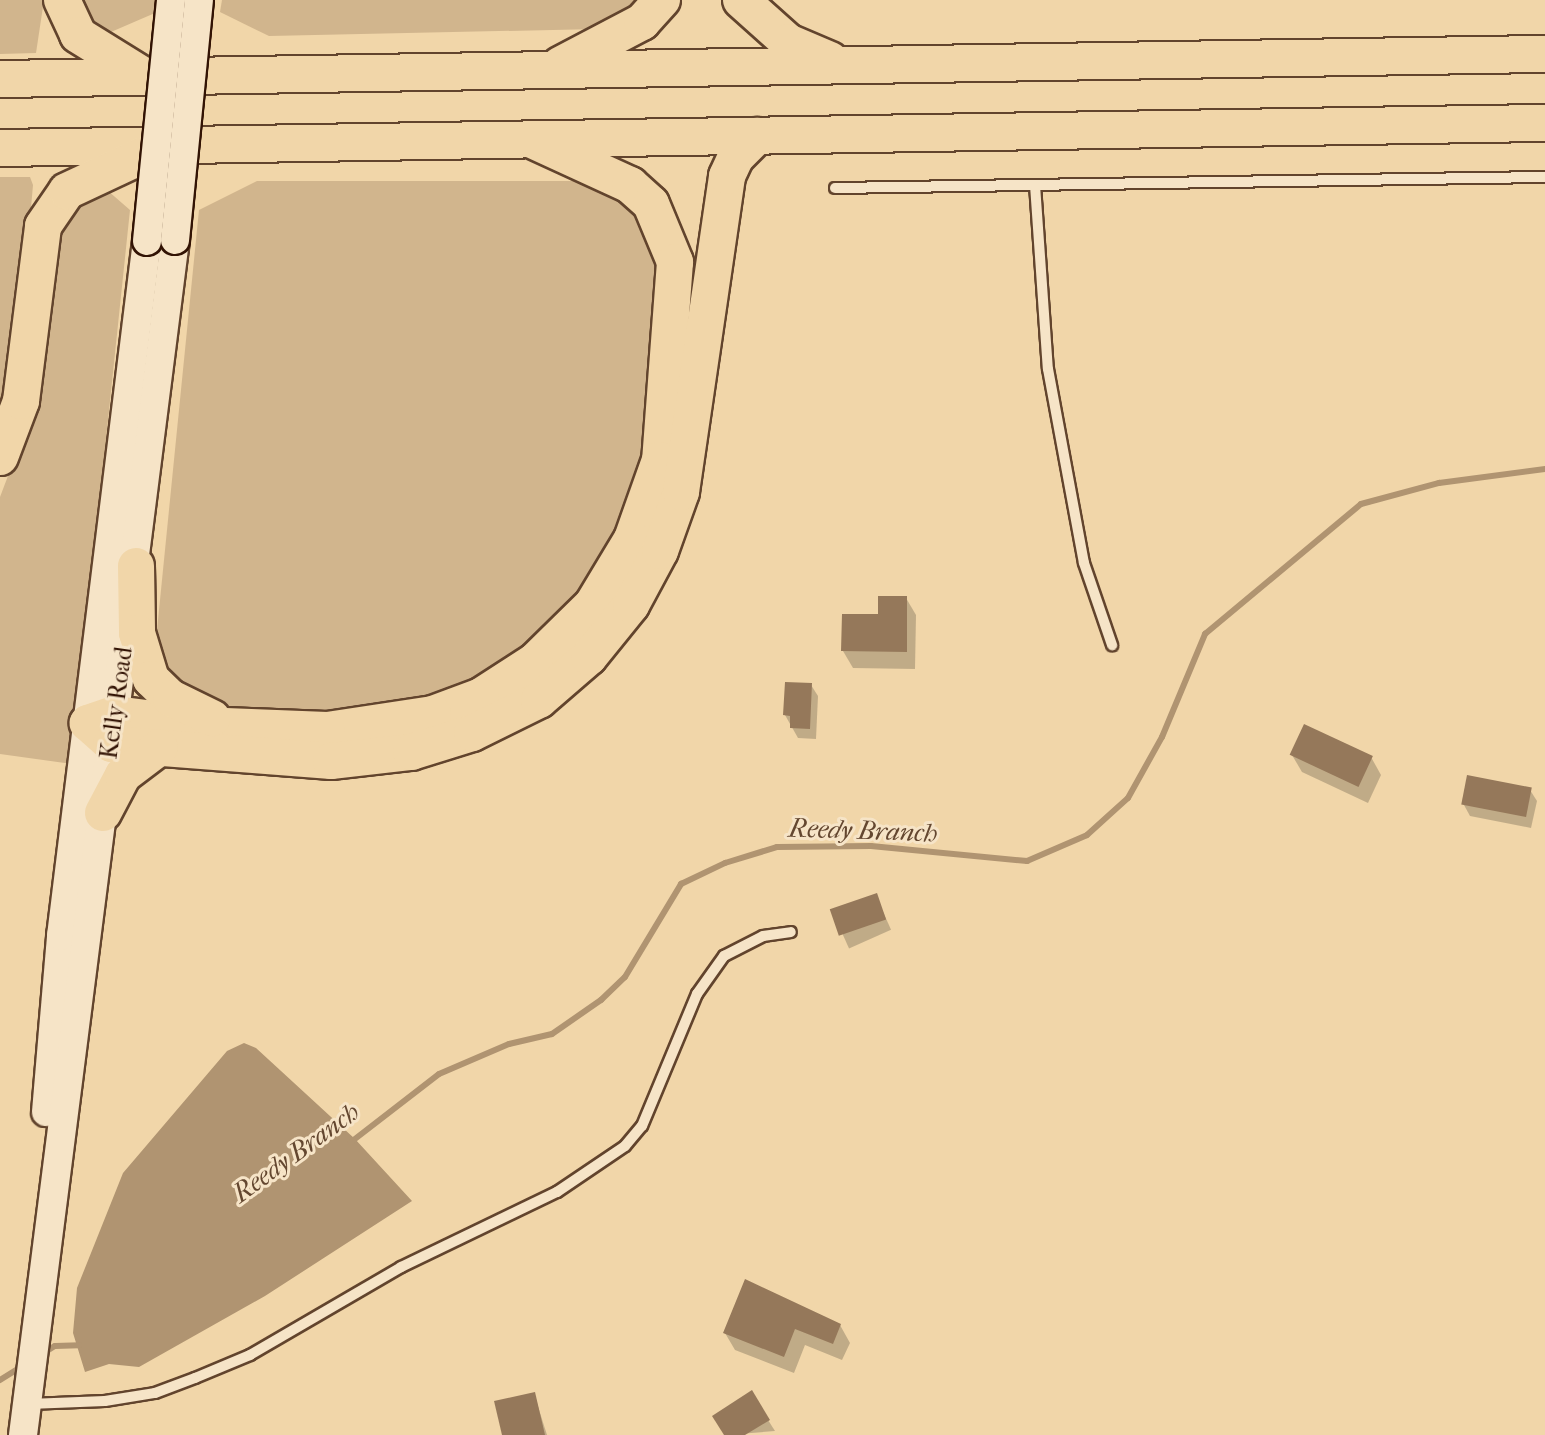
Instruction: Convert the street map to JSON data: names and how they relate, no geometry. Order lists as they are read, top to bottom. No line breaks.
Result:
{"streets":{"main road":["Kelly Road"]},"water":["Reedy Branch"]}
